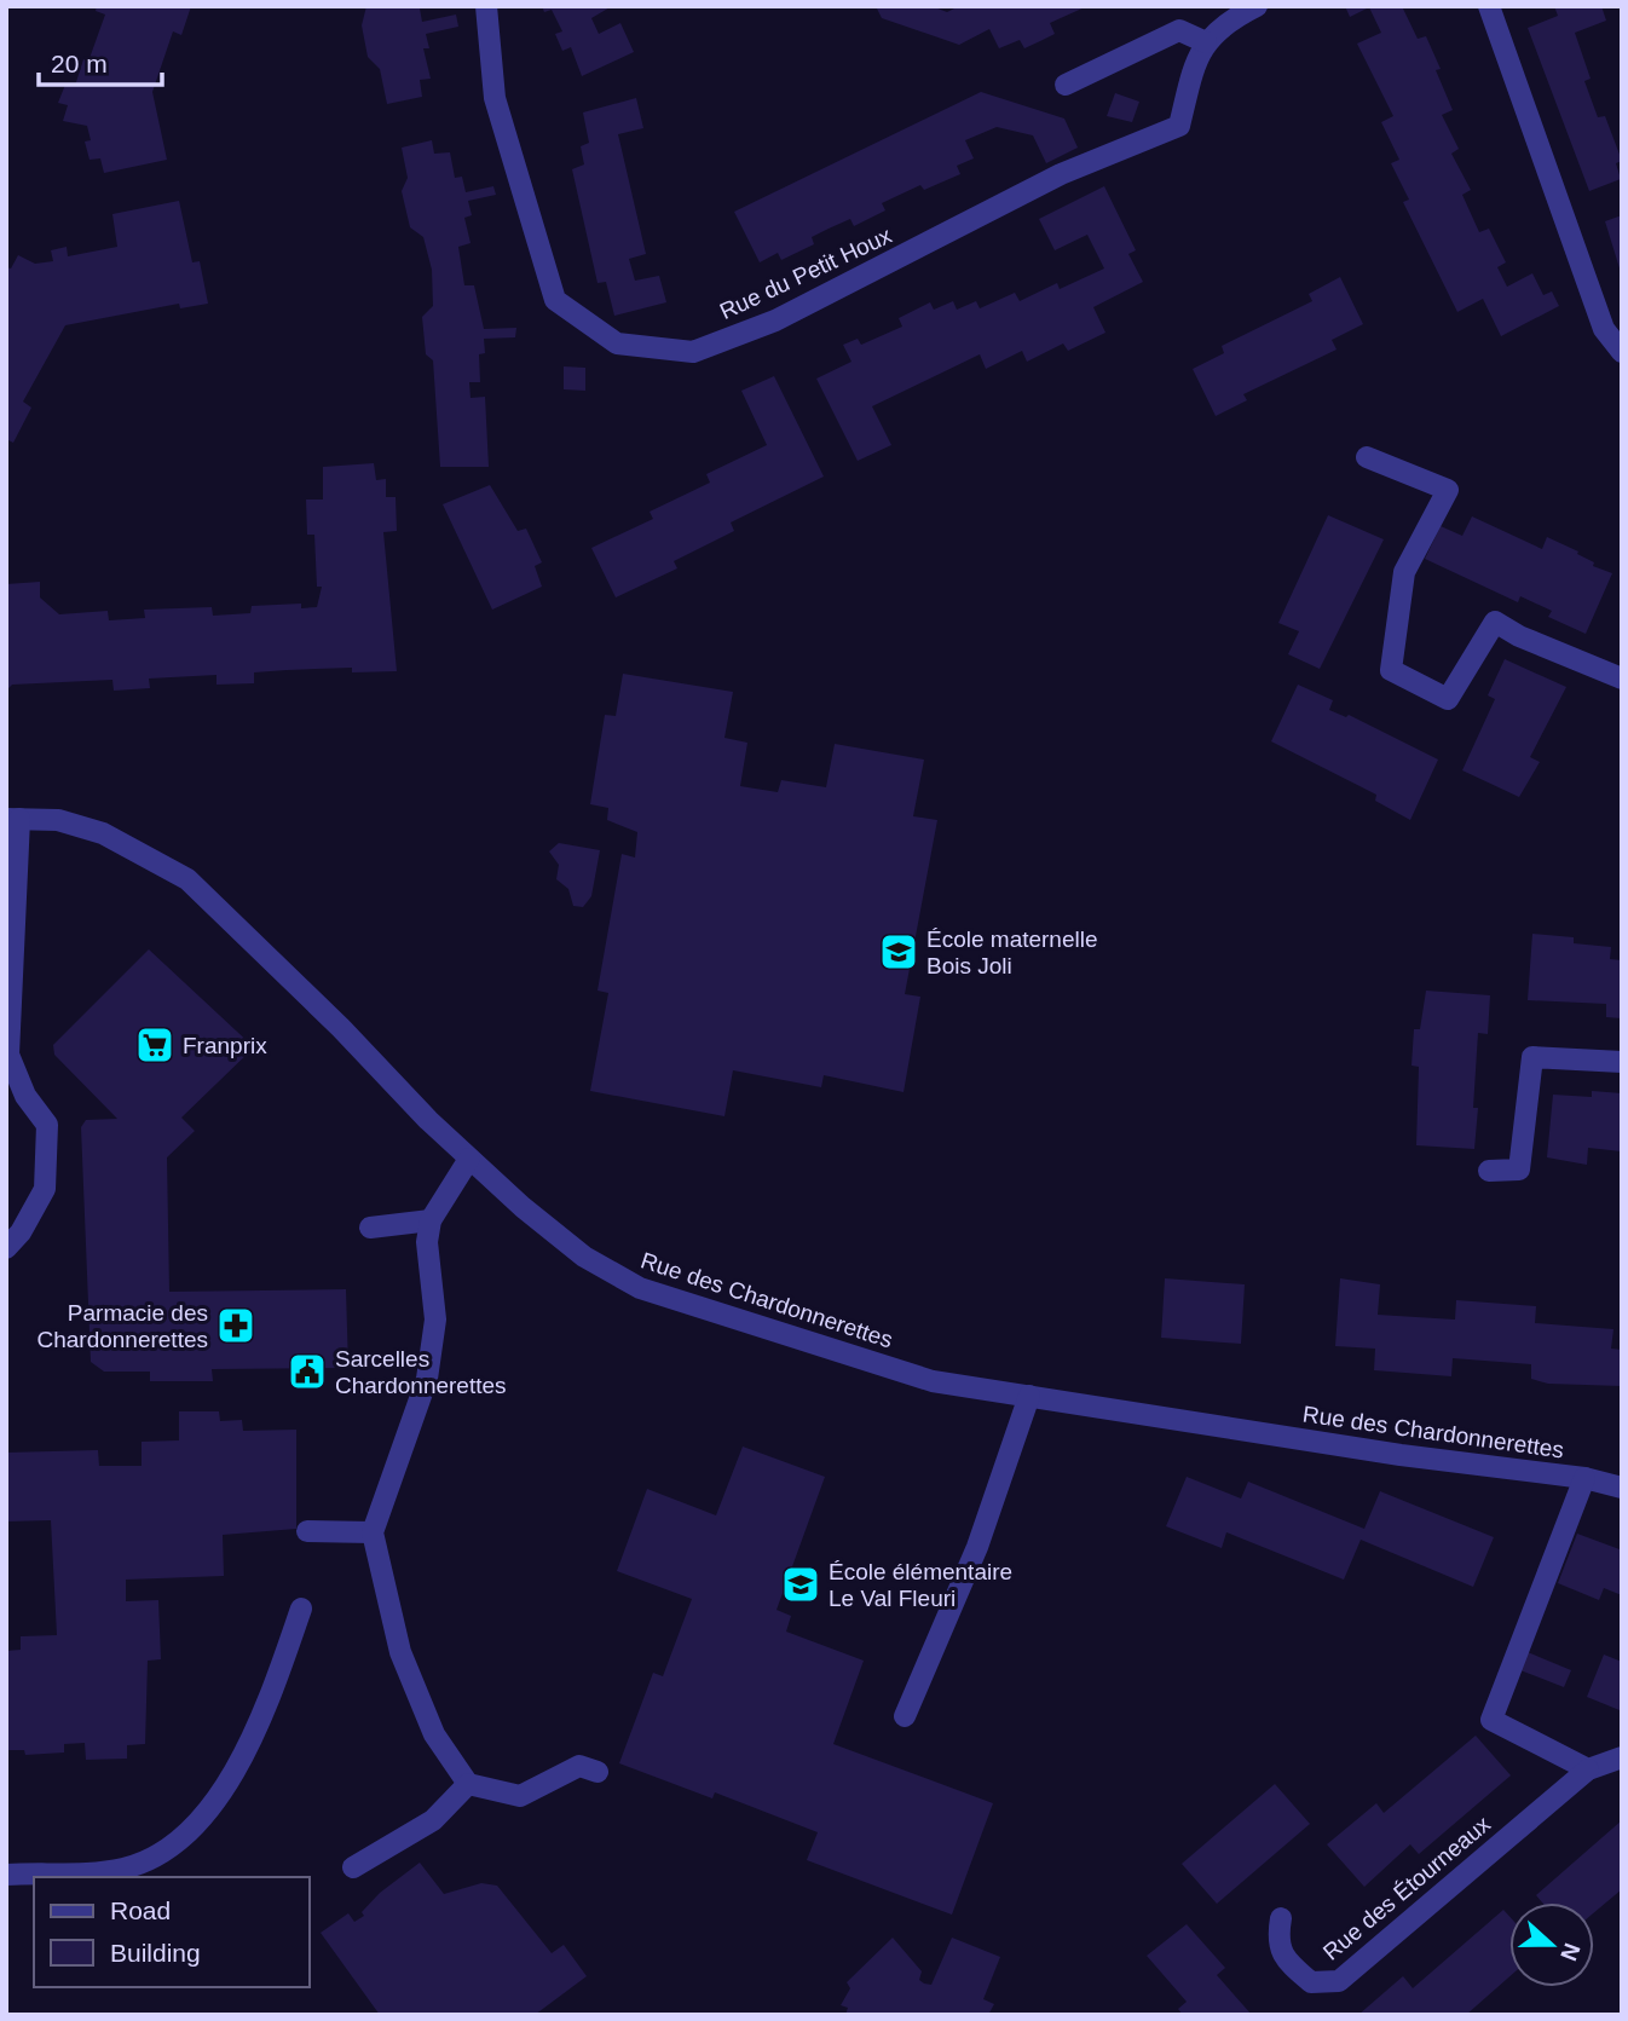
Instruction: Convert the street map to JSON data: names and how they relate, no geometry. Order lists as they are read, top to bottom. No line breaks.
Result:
{"streets":{"street":["Rue du Petit Houx","Rue des Chardonnerettes","Rue des Étourneaux"]},"places":{"school or university":["École maternelle Bois Joli","École élémentaire Le Val Fleuri"],"supermarket":["Franprix"],"pharmacy":["Parmacie des Chardonnerettes"],"public building":["Sarcelles Chardonnerettes"]},"legend":["Road","Building"],"scale_bar":"20 m","north":"right"}
